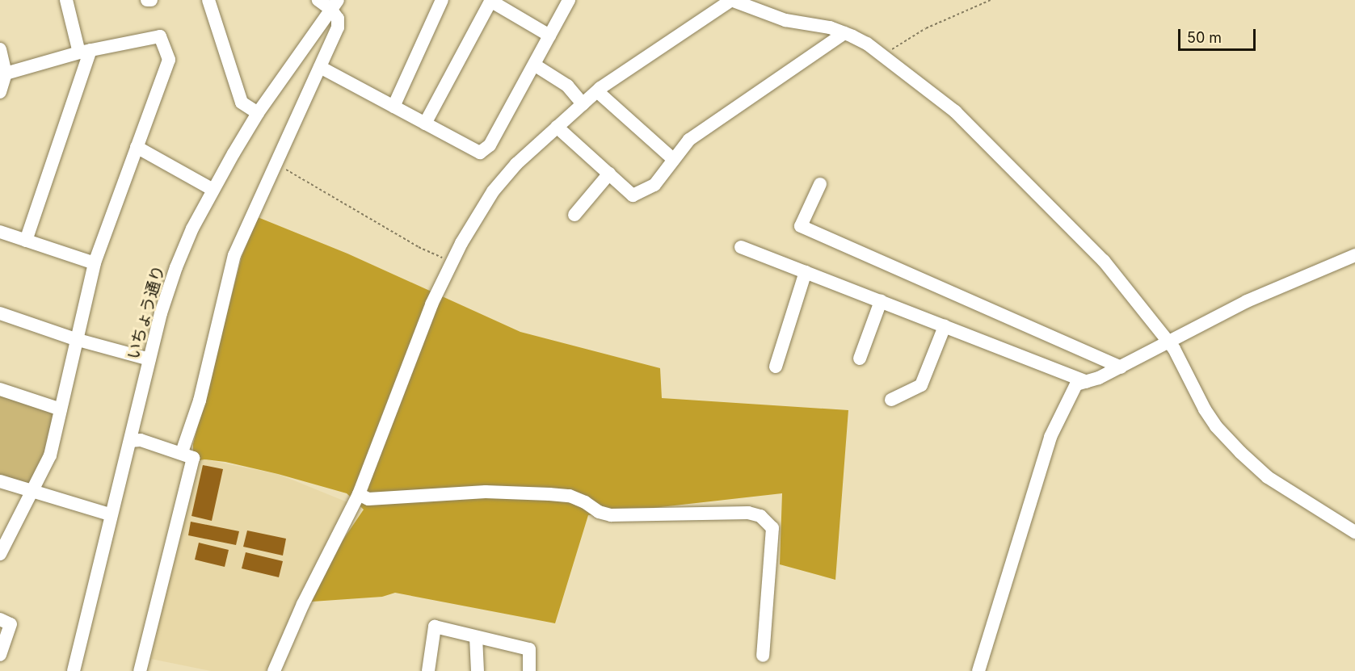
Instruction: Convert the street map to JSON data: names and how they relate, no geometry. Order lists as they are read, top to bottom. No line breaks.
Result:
{"streets":{"street":["いちょう通り"]},"scale_bar":"50 m"}
